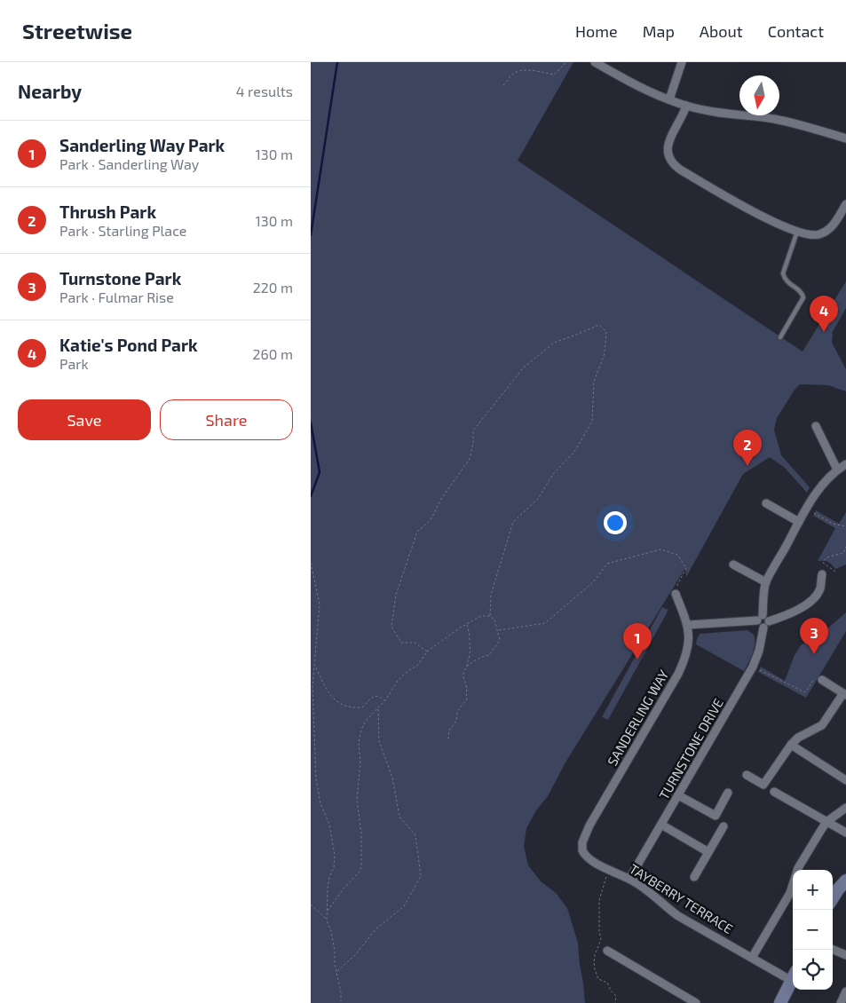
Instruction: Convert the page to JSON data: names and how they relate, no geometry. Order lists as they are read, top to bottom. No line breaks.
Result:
{"streets":{"street":["SANDERLING WAY","TURNSTONE DRIVE","TAYBERRY TERRACE"]},"crossings":[["SANDERLING WAY","TAYBERRY TERRACE"],["TURNSTONE DRIVE","TAYBERRY TERRACE"]],"north":"bottom","page":{"header":"Streetwise","nav":["Home","Map","About","Contact"],"heading":["Nearby","4 results"],"list":[{"mark":"1","name":"Sanderling Way Park","note":"Park · Sanderling Way","value":"130 m"},{"mark":"2","name":"Thrush Park","note":"Park · Starling Place","value":"130 m"},{"mark":"3","name":"Turnstone Park","note":"Park · Fulmar Rise","value":"220 m"},{"mark":"4","name":"Katie's Pond Park","note":"Park","value":"260 m"}],"pins":["4","2","3","1"],"buttons":["Save","Share"],"map_buttons":["+","−"]}}
